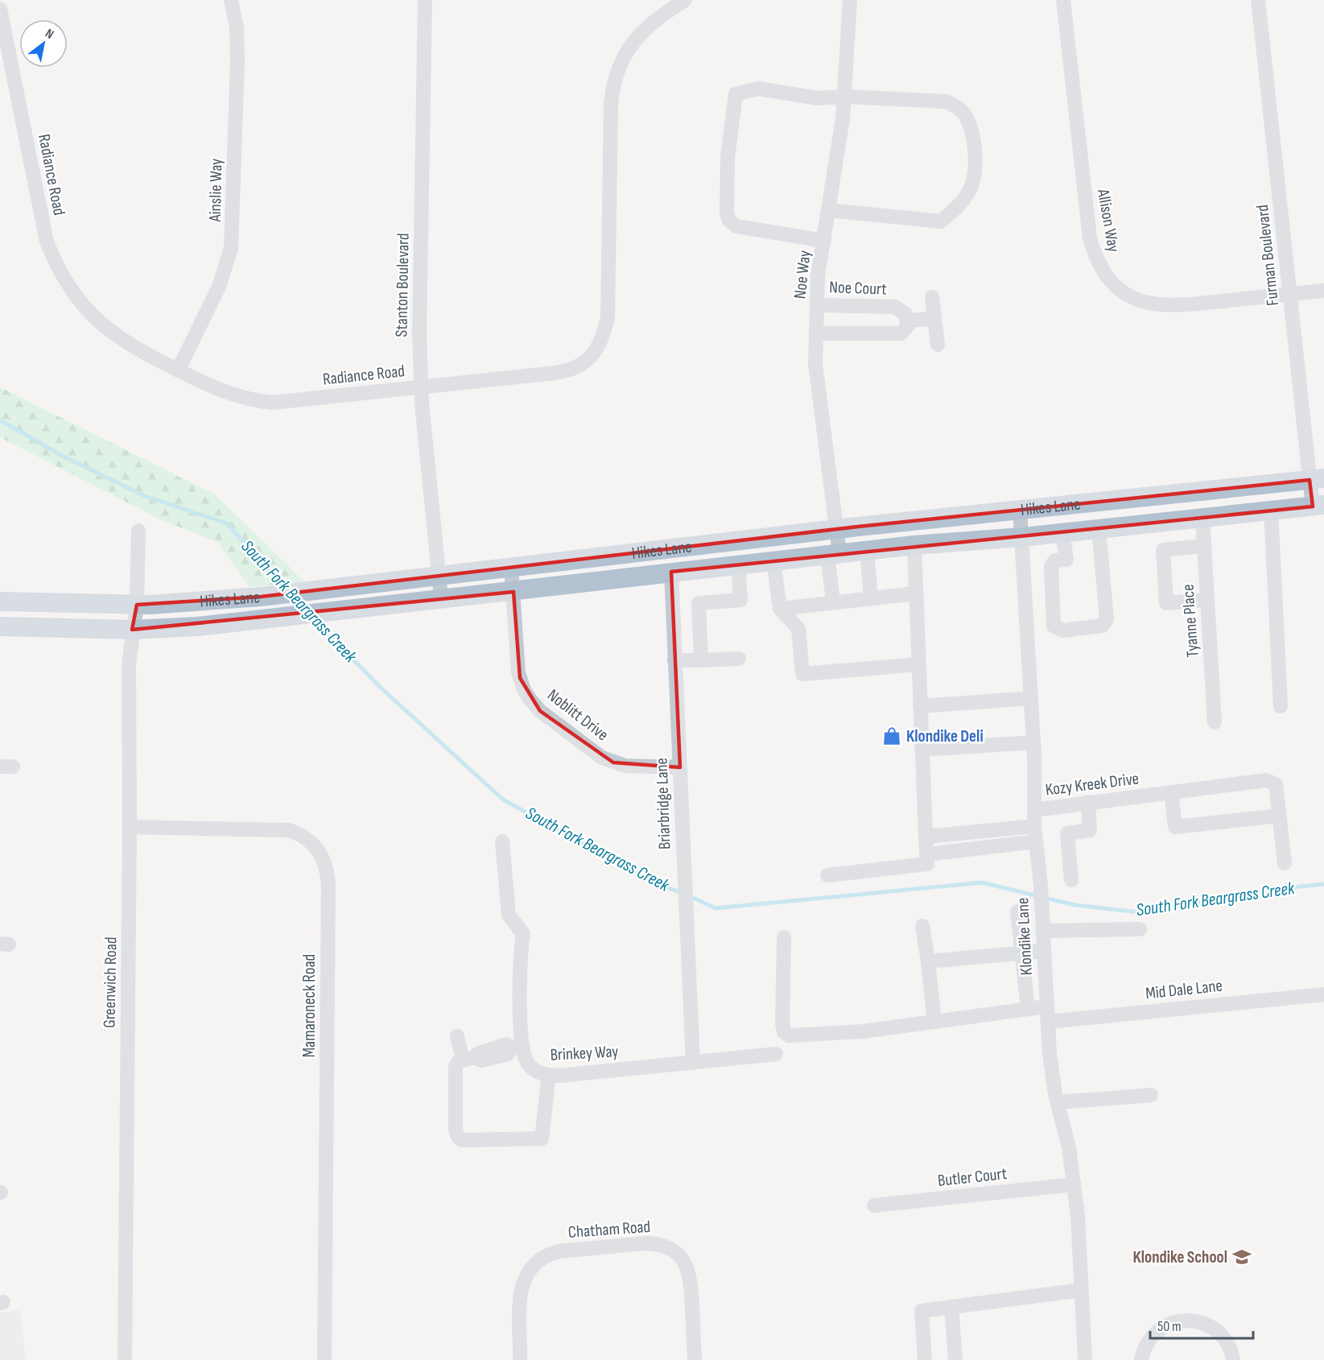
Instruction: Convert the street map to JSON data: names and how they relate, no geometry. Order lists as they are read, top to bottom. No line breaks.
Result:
{"streets":{"main road":["Hikes Lane"],"street":["Radiance Road","Ainslie Way","Allison Way","Furman Boulevard","Noe Way","Stanton Boulevard","Noe Court","Tyanne Place","Noblitt Drive","Kozy Kreek Drive","Briarbridge Lane","Klondike Lane","Greenwich Road","Mid Dale Lane","Mamaroneck Road","Brinkey Way","Butler Court","Chatham Road"]},"crossings":[["Radiance Road","Ainslie Way"],["Radiance Road","Stanton Boulevard"],["Allison Way","Furman Boulevard"],["Furman Boulevard","Hikes Lane"],["Noe Way","Noe Court"],["Noe Way","Hikes Lane"],["Stanton Boulevard","Hikes Lane"],["Hikes Lane","Tyanne Place"],["Hikes Lane","Noblitt Drive"],["Hikes Lane","Briarbridge Lane"],["Hikes Lane","Klondike Lane"],["Hikes Lane","Greenwich Road"],["Noblitt Drive","Briarbridge Lane"],["Kozy Kreek Drive","Klondike Lane"],["Briarbridge Lane","Brinkey Way"],["Klondike Lane","Mid Dale Lane"],["Klondike Lane","Butler Court"],["Greenwich Road","Mamaroneck Road"]],"water":["South Fork Beargrass Creek"],"places":{"shop":["Klondike Deli"],"school or university":["Klondike School"]},"scale_bar":"50 m","north":"top right"}
